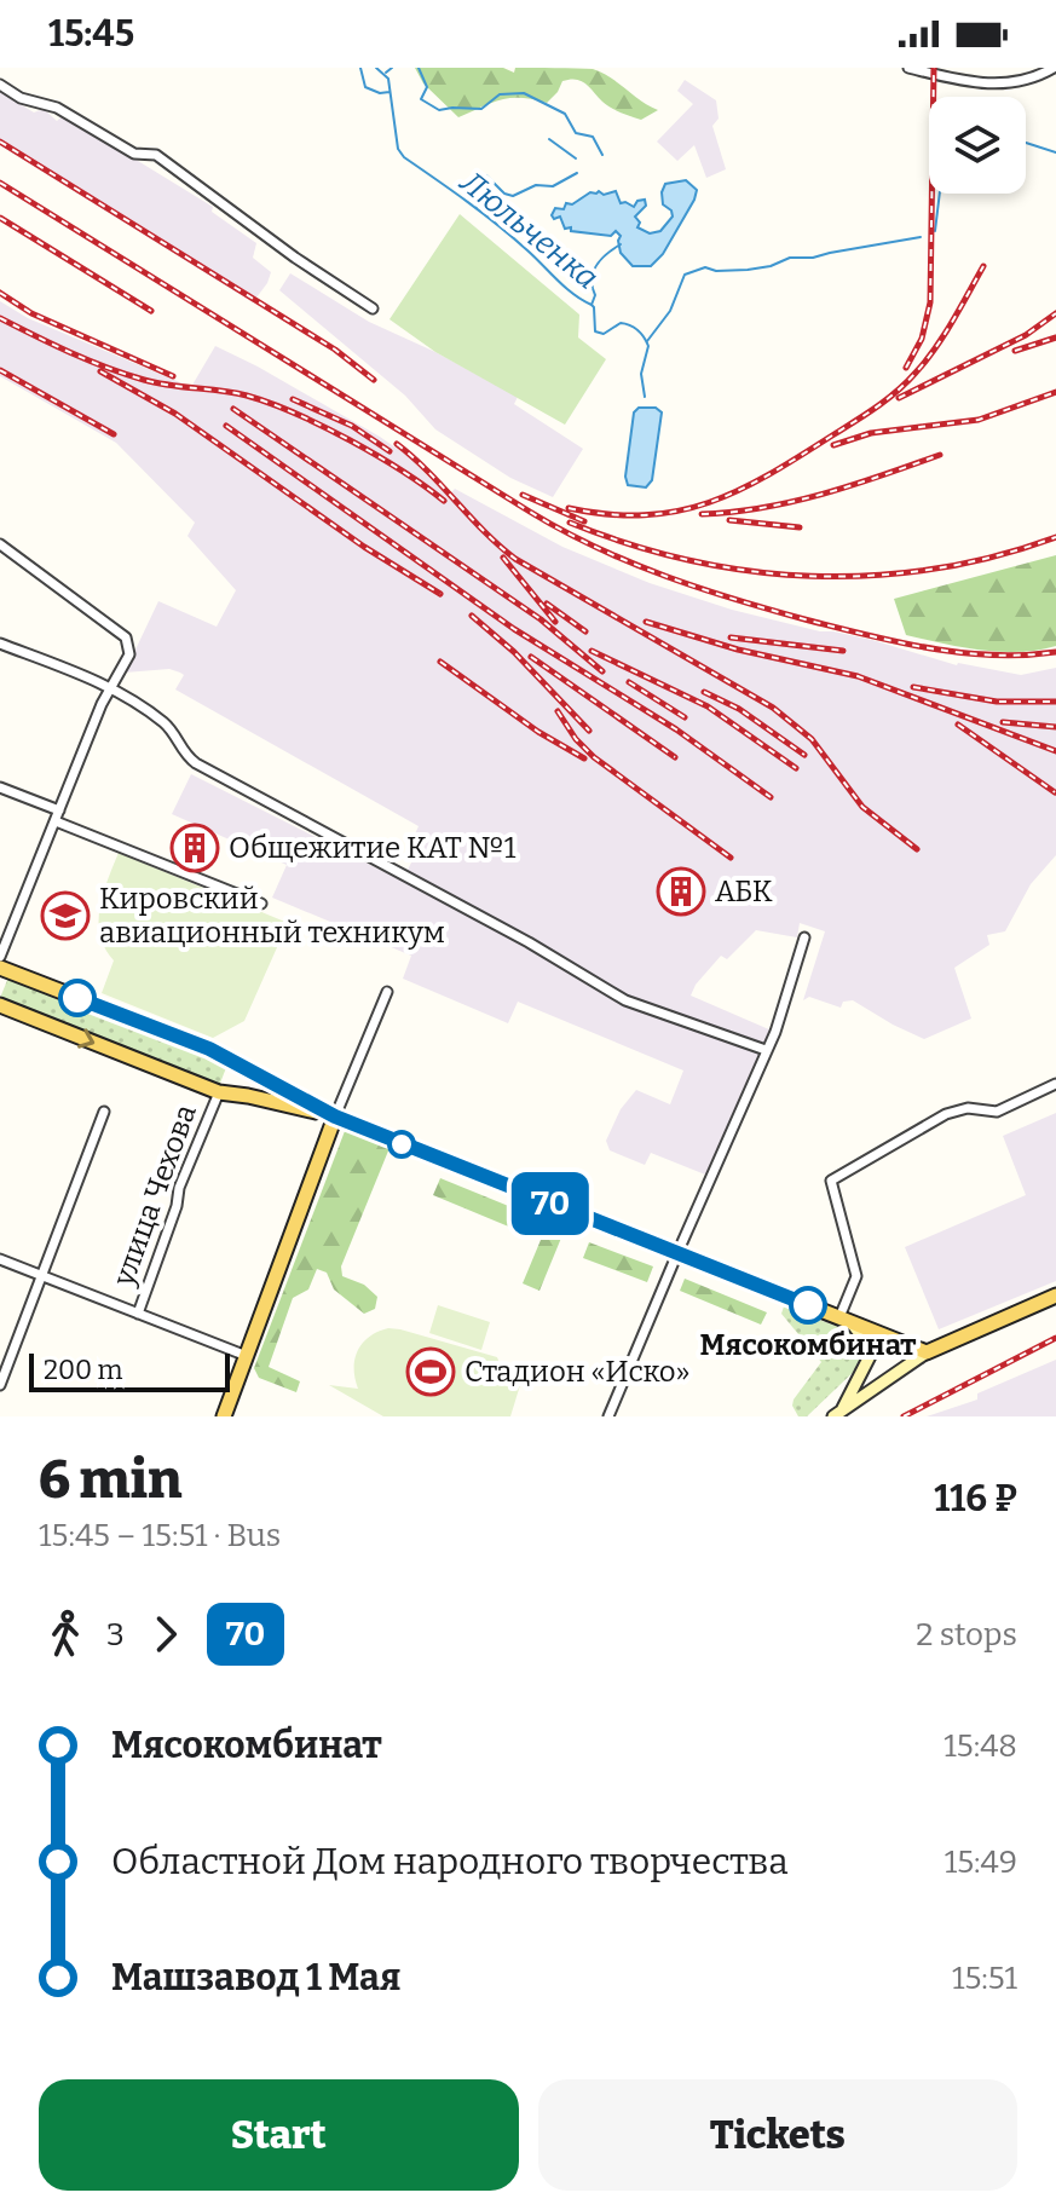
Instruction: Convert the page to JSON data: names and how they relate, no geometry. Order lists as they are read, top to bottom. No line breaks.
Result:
{"streets":{"street":["улица Чехова"]},"water":["Люльченка"],"places":{"building":["Общежитие КАТ №1","АБК"],"school or university":["Кировский авиационный техникум"],"other":["Мясокомбинат"],"sports":["Стадион «Иско»"]},"lines":["bus line 70"],"scale_bar":"200 m","page":{"status":"15:45","on_map":"70","scale":"200 m","heading":["6 min","15:45 – 15:51 · Bus","116 ₽"],"legs":["3","70","2 stops"],"list":[{"name":"Мясокомбинат","value":"15:48"},{"name":"Областной Дом народного творчества","value":"15:49"},{"name":"Машзавод 1 Мая","value":"15:51"}],"buttons":["Start","Tickets"]}}
